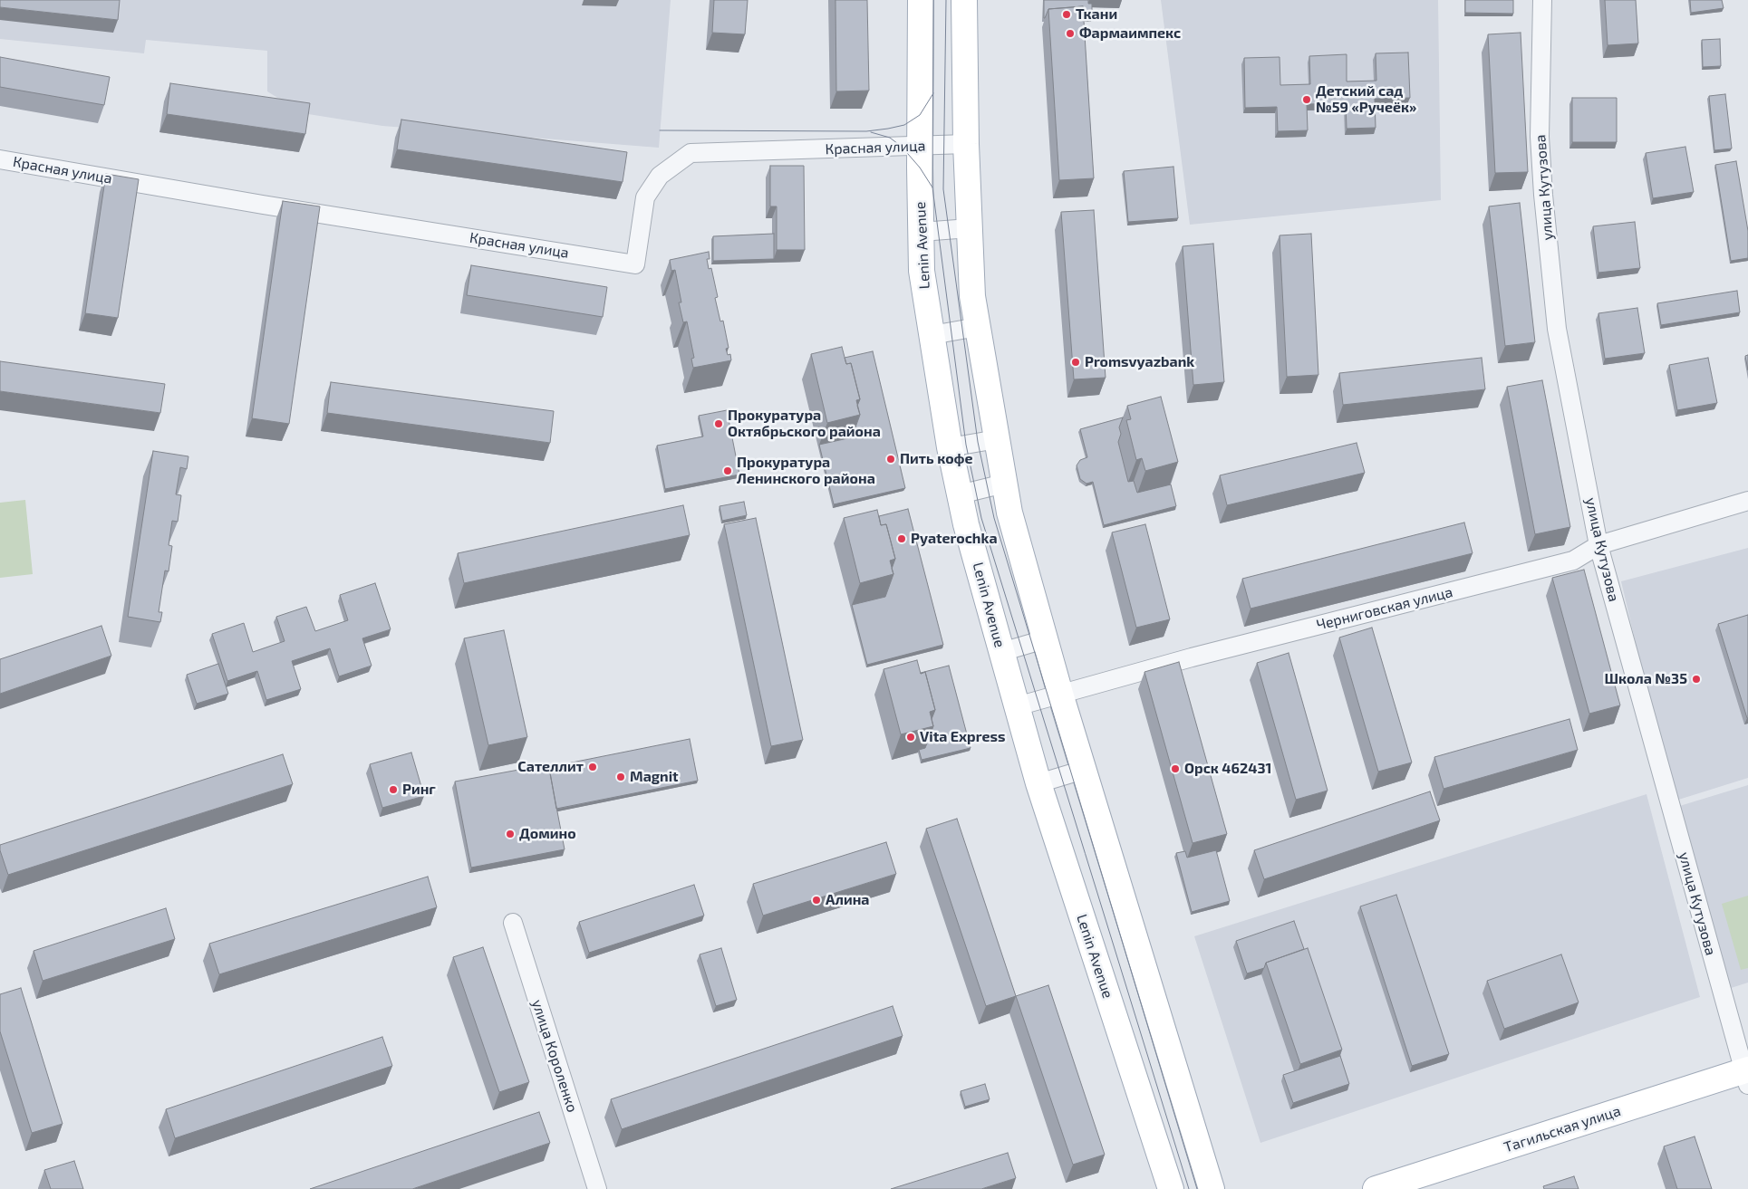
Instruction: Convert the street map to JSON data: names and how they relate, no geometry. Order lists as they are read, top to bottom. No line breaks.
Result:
{"streets":{"main road":["Lenin Avenue","Тагильская улица"],"street":["Красная улица","улица Кутузова","Черниговская улица","улица Короленко"]},"crossings":[["Красная улица","Lenin Avenue"],["улица Кутузова","Черниговская улица"],["улица Кутузова","Тагильская улица"],["Lenin Avenue","Черниговская улица"]],"places":["Ткани","Фармаимпекс","Детский сад №59 «Ручеёк»","Promsvyazbank","Прокуратура Октябрьского района","Пить кофе","Прокуратура Ленинского района","Pyaterochka","Школа №35","Vita Express","Сателлит","Орск 462431","Magnit","Ринг","Домино","Алина"]}
